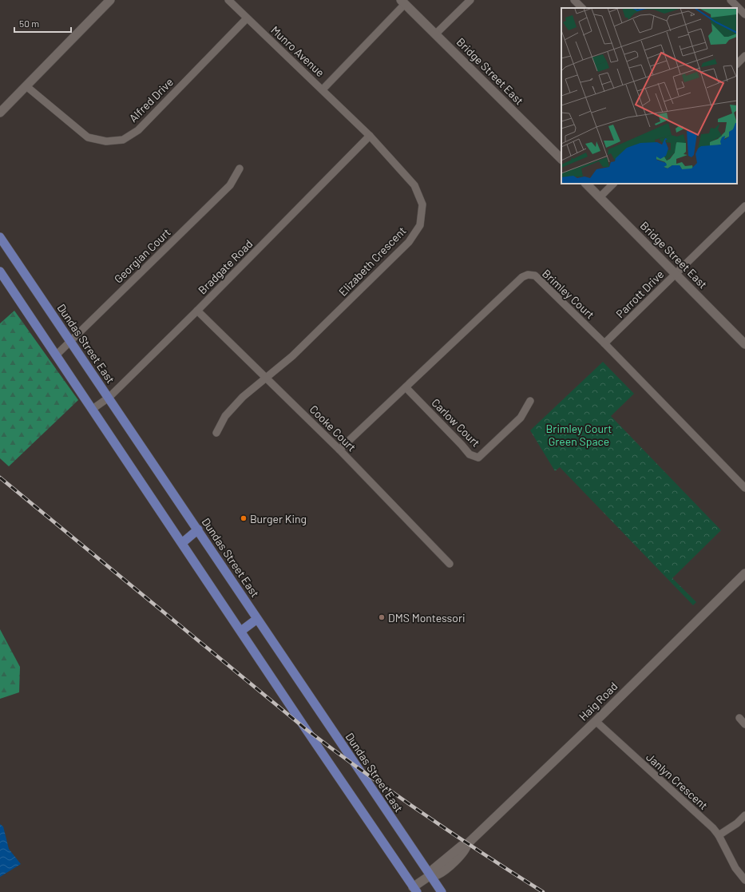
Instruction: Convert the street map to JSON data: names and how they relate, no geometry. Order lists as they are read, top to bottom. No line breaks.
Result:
{"streets":{"main road":["Dundas Street East"],"street":["Munro Avenue","Bridge Street East","Alfred Drive","Georgian Court","Elizabeth Crescent","Bradgate Road","Brimley Court","Parrott Drive","Carlow Court","Cooke Court","Haig Road","Janlyn Crescent"]},"crossings":[["Munro Avenue","Bridge Street East"],["Munro Avenue","Alfred Drive"],["Munro Avenue","Elizabeth Crescent"],["Bridge Street East","Parrott Drive"],["Georgian Court","Dundas Street East"],["Elizabeth Crescent","Bradgate Road"],["Elizabeth Crescent","Cooke Court"],["Bradgate Road","Dundas Street East"],["Bradgate Road","Cooke Court"],["Brimley Court","Parrott Drive"],["Brimley Court","Carlow Court"],["Brimley Court","Cooke Court"],["Dundas Street East","Haig Road"],["Haig Road","Janlyn Crescent"]],"parks":["Brimley Court Green Space"],"places":["Burger King","DMS Montessori"],"scale_bar":"50 m"}
